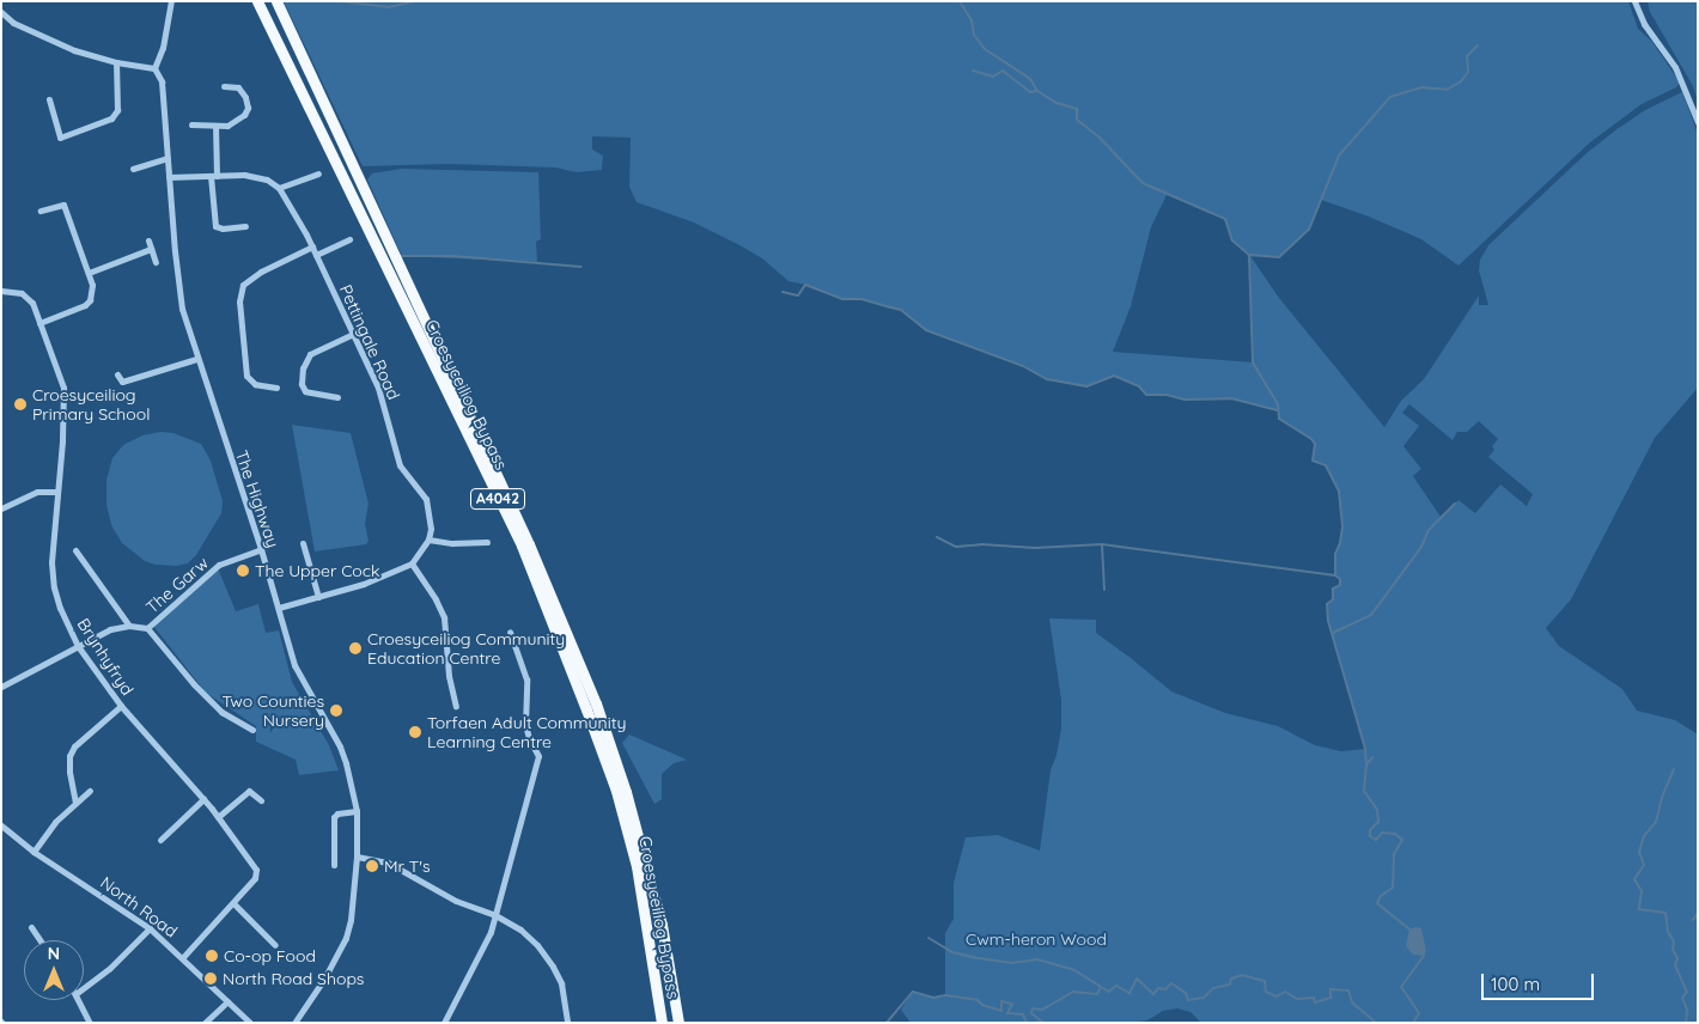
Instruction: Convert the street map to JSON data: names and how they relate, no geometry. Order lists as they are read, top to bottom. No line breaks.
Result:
{"streets":{"highway":["Croesyceiliog Bypass","A4042"],"street":["Pettingale Road","The Highway","The Garw","Brynhyfryd","North Road"]},"crossings":[["The Highway","The Garw"],["The Garw","Brynhyfryd"],["Brynhyfryd","North Road"]],"parks":["Cwm-heron Wood"],"places":["Croesyceiliog Primary School","The Upper Cock","Croesyceiliog Community Education Centre","Two Counties Nursery","Torfaen Adult Community Learning Centre","Mr T's","Co-op Food","North Road Shops"],"scale_bar":"100 m","north":"top"}
